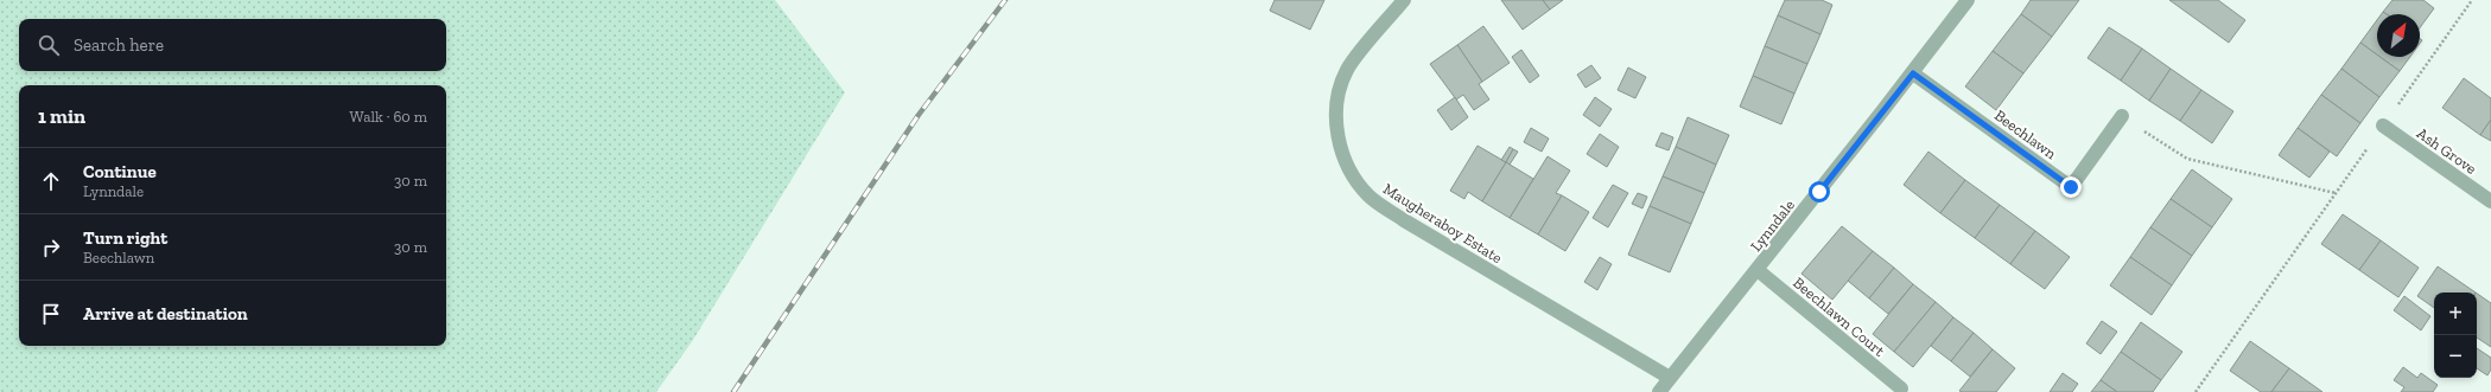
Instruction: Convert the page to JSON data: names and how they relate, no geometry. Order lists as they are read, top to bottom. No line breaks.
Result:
{"streets":{"street":["Beechlawn","Ash Grove","Maugheraboy Estate","Lynndale","Beechlawn Court"]},"crossings":[["Beechlawn","Lynndale"],["Maugheraboy Estate","Lynndale"],["Lynndale","Beechlawn Court"]],"north":"top right","page":{"search":"Search here","heading":["1 min","Walk · 60 m"],"list":[["Continue","Lynndale","30 m"],["Turn right","Beechlawn","30 m"],"Arrive at destination"],"map_buttons":["+","−"]}}
